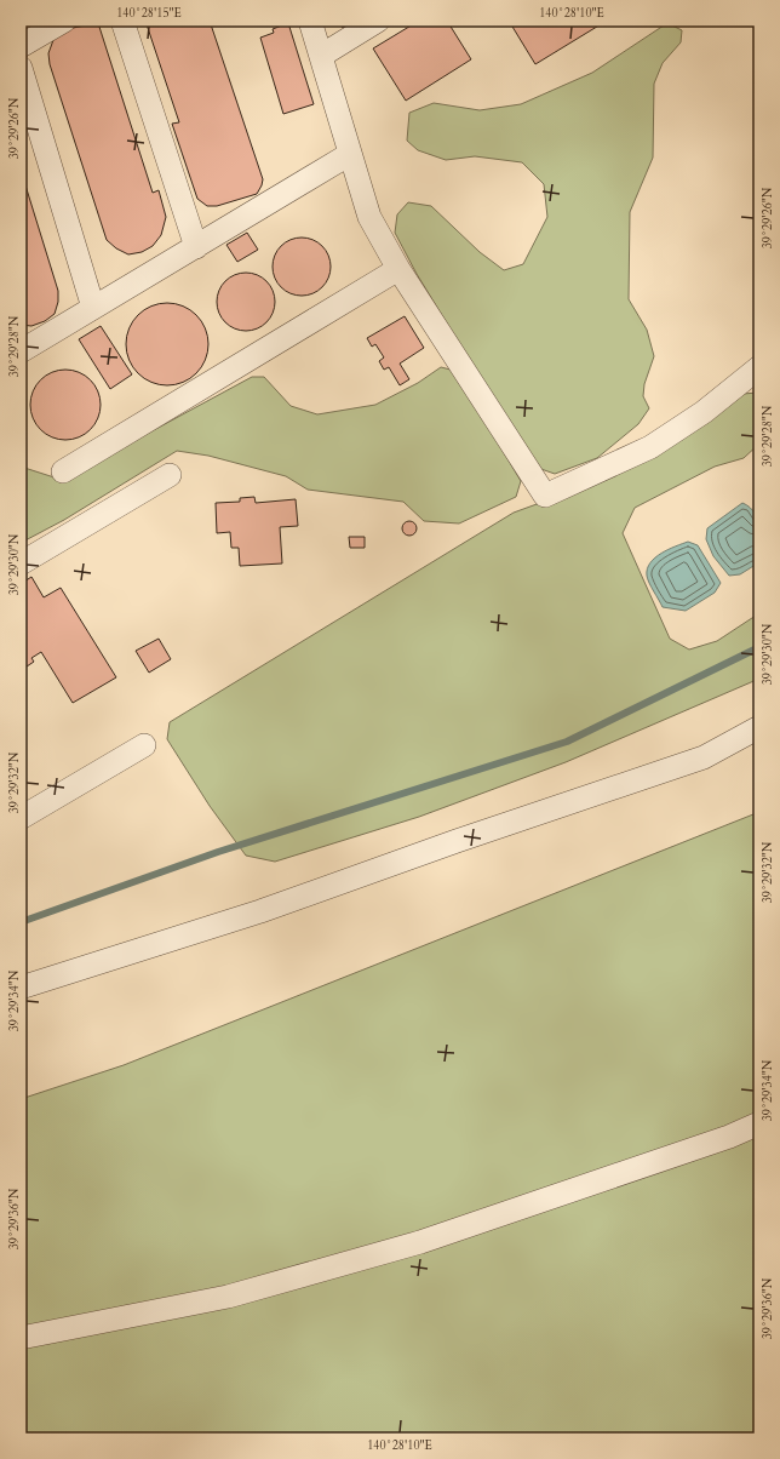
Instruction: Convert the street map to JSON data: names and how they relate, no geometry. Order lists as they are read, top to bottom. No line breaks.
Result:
{"coordinates":["140°28'15\"E","140°28'10\"E","39°29'26\"N","39°29'28\"N","39°29'30\"N","39°29'32\"N","39°29'34\"N","39°29'36\"N"]}
